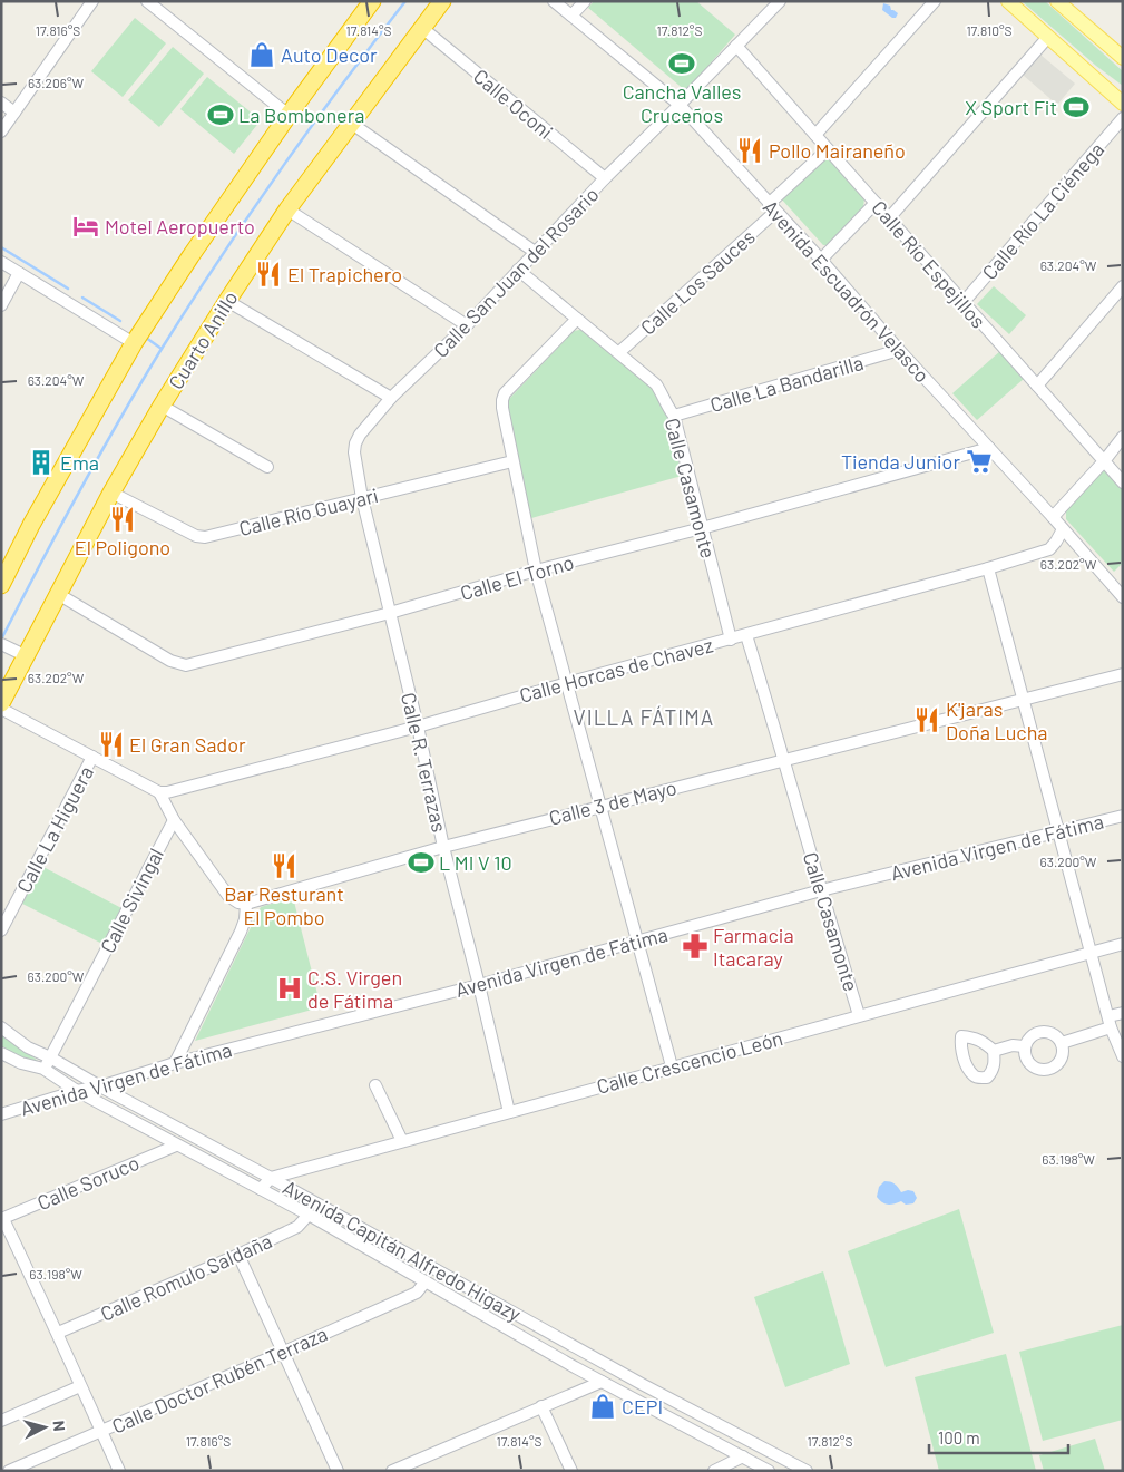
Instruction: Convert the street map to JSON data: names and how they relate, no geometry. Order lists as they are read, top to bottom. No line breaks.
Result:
{"streets":{"highway":["Cuarto Anillo"],"street":["Calle Oconi","Calle Río La Ciénega","Calle Río Espejillos","Calle San Juan del Rosario","Calle Los Sauces","Avenida Escuadrón Velasco","Calle La Bandarilla","Calle Casamonte","Calle Río Guayari","Calle El Torno","Calle Horcas de Chavez","Calle R. Terrazas","Calle 3 de Mayo","Calle La Higuera","Avenida Virgen de Fátima","Calle Sivingal","Calle Crescencio León","Calle Soruco","Avenida Capitán Alfredo Higazy","Calle Romulo Saldaña","Calle Doctor Rubén Terraza"]},"crossings":[["Calle Oconi","Calle San Juan del Rosario"],["Calle Oconi","Cuarto Anillo"],["Calle Río La Ciénega","Calle Río Espejillos"],["Calle Río Espejillos","Calle San Juan del Rosario"],["Calle Río Espejillos","Calle Los Sauces"],["Calle San Juan del Rosario","Avenida Escuadrón Velasco"],["Calle San Juan del Rosario","Calle Casamonte"],["Calle San Juan del Rosario","Calle R. Terrazas"],["Calle Los Sauces","Avenida Escuadrón Velasco"],["Calle Los Sauces","Calle Casamonte"],["Avenida Escuadrón Velasco","Calle La Bandarilla"],["Avenida Escuadrón Velasco","Calle El Torno"],["Avenida Escuadrón Velasco","Calle Horcas de Chavez"],["Cuarto Anillo","Calle Río Guayari"],["Cuarto Anillo","Calle El Torno"],["Calle La Bandarilla","Calle Casamonte"],["Calle Casamonte","Calle El Torno"],["Calle Casamonte","Calle Horcas de Chavez"],["Calle Casamonte","Calle 3 de Mayo"],["Calle Casamonte","Avenida Virgen de Fátima"],["Calle Casamonte","Calle Crescencio León"],["Calle Río Guayari","Calle R. Terrazas"],["Calle El Torno","Calle R. Terrazas"],["Calle Horcas de Chavez","Calle R. Terrazas"],["Calle R. Terrazas","Calle 3 de Mayo"],["Calle R. Terrazas","Avenida Virgen de Fátima"],["Calle R. Terrazas","Calle Crescencio León"],["Avenida Virgen de Fátima","Avenida Capitán Alfredo Higazy"],["Calle Sivingal","Avenida Capitán Alfredo Higazy"],["Calle Crescencio León","Avenida Capitán Alfredo Higazy"],["Calle Soruco","Avenida Capitán Alfredo Higazy"],["Avenida Capitán Alfredo Higazy","Calle Romulo Saldaña"],["Avenida Capitán Alfredo Higazy","Calle Doctor Rubén Terraza"]],"districts":["VILLA FÁTIMA"],"places":{"shop":["Auto Decor","CEPI"],"sports":["Cancha Valles Cruceños","X Sport Fit","La Bombonera","L MI V 10"],"restaurant":["Pollo Mairaneño","El Trapichero","El Poligono","K'jaras Doña Lucha","El Gran Sador","Bar Resturant El Pombo"],"hotel":["Motel Aeropuerto"],"supermarket":["Tienda Junior"],"building":["Ema"],"pharmacy":["Farmacia Itacaray"],"hospital":["C.S. Virgen de Fátima"]},"scale_bar":"100 m","north":"right","coordinates":["17.816°S","17.814°S","17.812°S","17.810°S","63.206°W","63.204°W","63.202°W","63.200°W","63.198°W"]}
